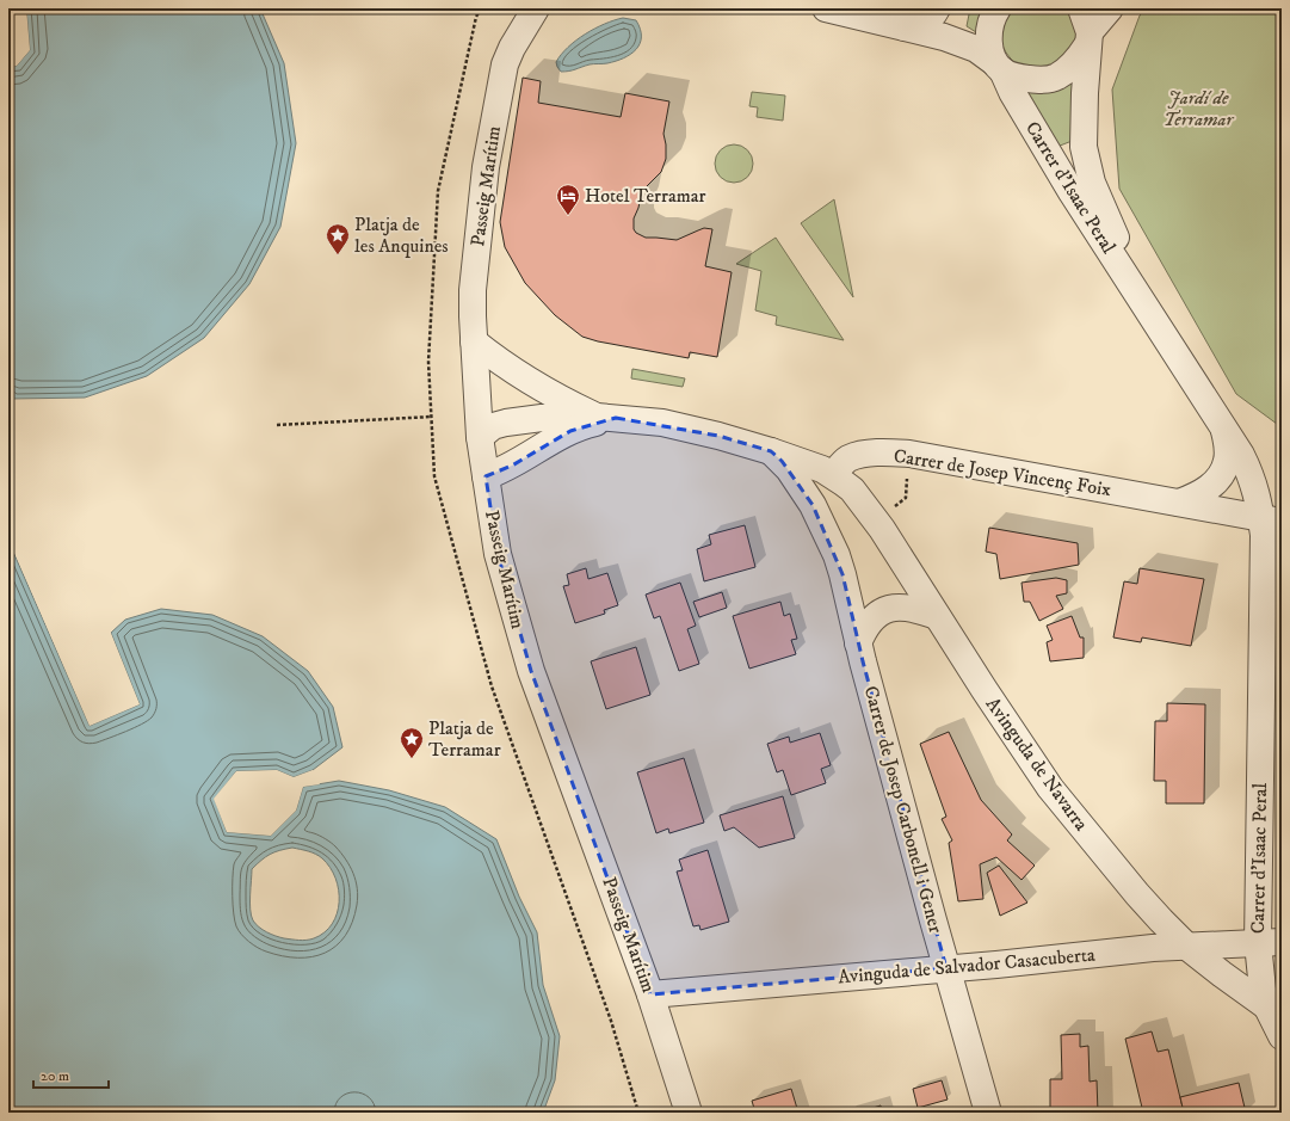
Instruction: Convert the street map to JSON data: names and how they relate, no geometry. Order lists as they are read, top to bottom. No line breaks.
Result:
{"streets":{"street":["Passeig Marítim","Carrer d'Isaac Peral","Carrer de Josep Vincenç Foix","Avinguda de Navarra","Carrer de Josep Carbonell i Gener","Avinguda de Salvador Casacuberta"]},"crossings":[["Passeig Marítim","Avinguda de Salvador Casacuberta"],["Carrer d'Isaac Peral","Carrer de Josep Vincenç Foix"],["Carrer d'Isaac Peral","Avinguda de Navarra"],["Carrer d'Isaac Peral","Avinguda de Salvador Casacuberta"],["Carrer de Josep Vincenç Foix","Avinguda de Navarra"],["Avinguda de Navarra","Avinguda de Salvador Casacuberta"],["Carrer de Josep Carbonell i Gener","Avinguda de Salvador Casacuberta"]],"parks":["Jardí de Terramar"],"places":{"hotel":["Hotel Terramar"],"place":["Platja de les Anquines","Platja de Terramar"]},"scale_bar":"20 m"}
